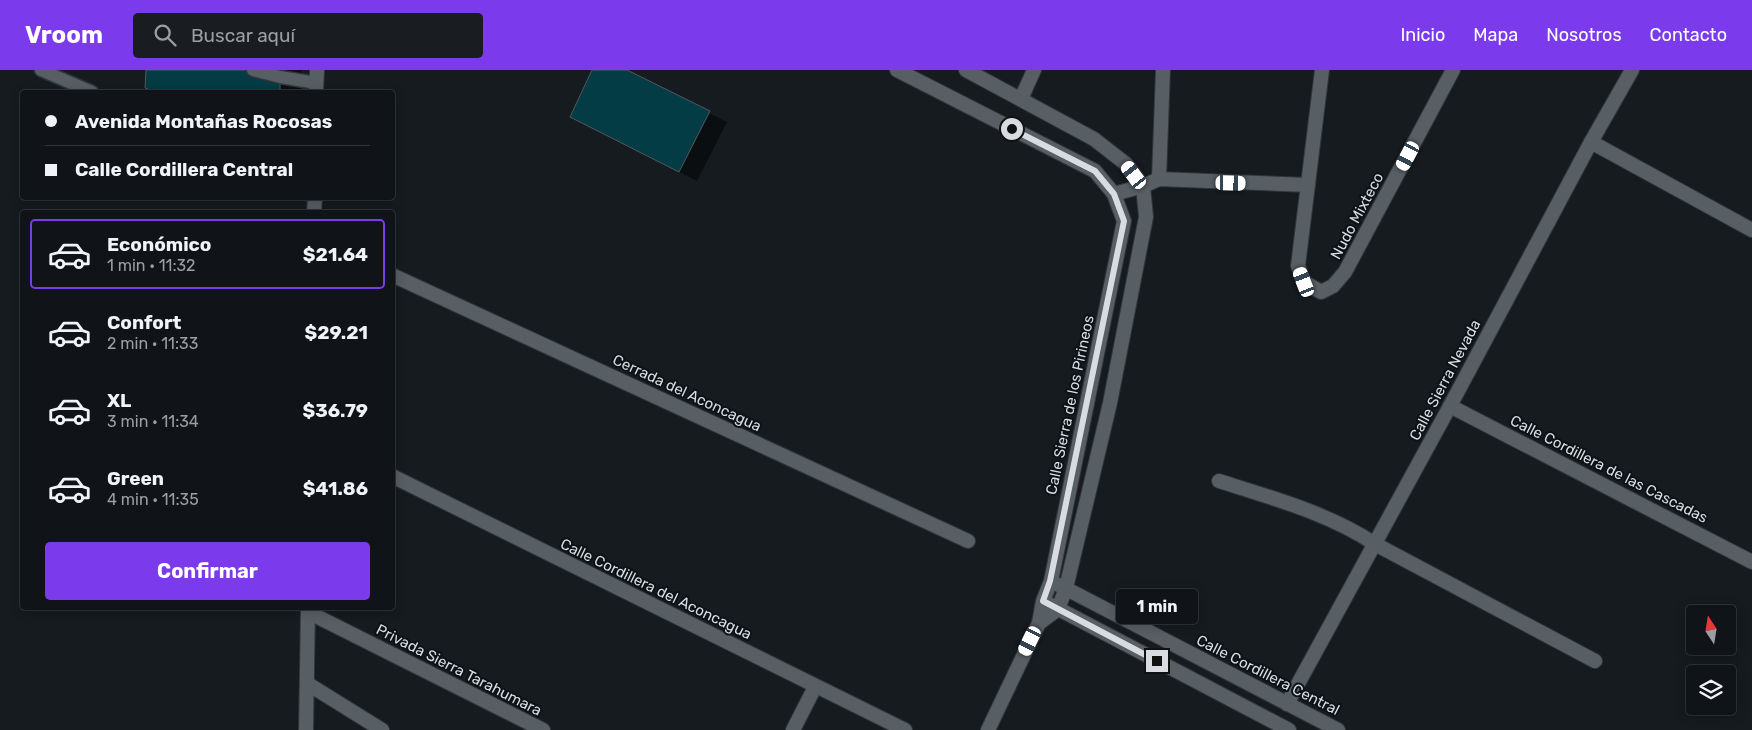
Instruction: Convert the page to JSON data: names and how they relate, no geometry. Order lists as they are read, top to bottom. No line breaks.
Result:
{"streets":{"street":["Nudo Mixteco","Calle Sierra Nevada","Cerrada del Aconcagua","Calle Sierra de los Pirineos","Calle Cordillera de las Cascadas","Calle Cordillera del Aconcagua","Privada Sierra Tarahumara","Calle Cordillera Central"]},"crossings":[["Calle Sierra Nevada","Calle Cordillera de las Cascadas"],["Calle Sierra Nevada","Calle Cordillera Central"],["Calle Sierra de los Pirineos","Calle Cordillera Central"]],"north":"top","page":{"header":"Vroom","search":"Buscar aquí","nav":["Inicio","Mapa","Nosotros","Contacto"],"banner":["Avenida Montañas Rocosas","Calle Cordillera Central"],"list":[{"name":"Económico","note":"1 min · 11:32","value":"$21.64"},{"name":"Confort","note":"2 min · 11:33","value":"$29.21"},{"name":"XL","note":"3 min · 11:34","value":"$36.79"},{"name":"Green","note":"4 min · 11:35","value":"$41.86"}],"buttons":"Confirmar","bubble":"1 min"}}
